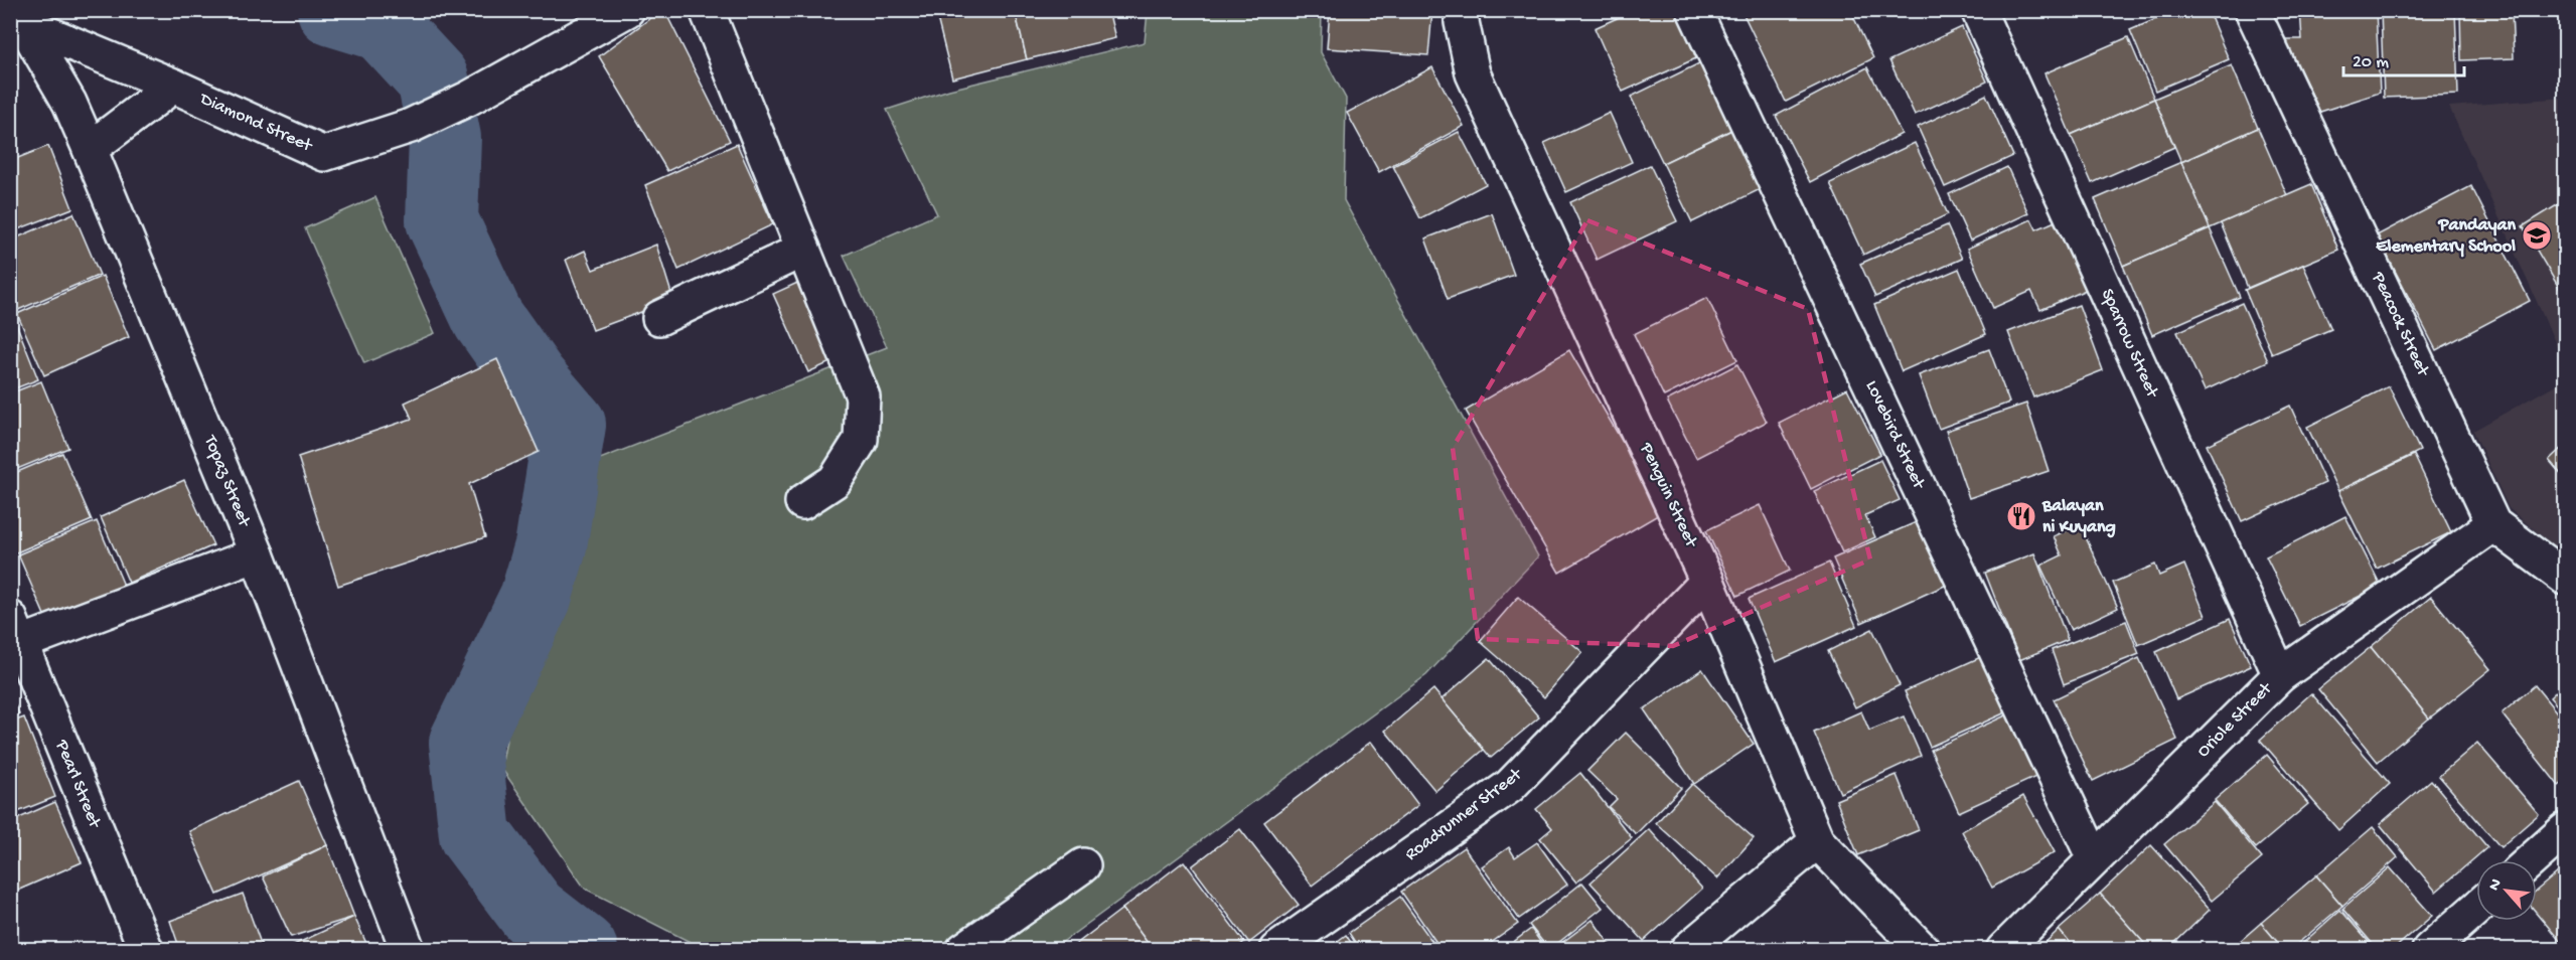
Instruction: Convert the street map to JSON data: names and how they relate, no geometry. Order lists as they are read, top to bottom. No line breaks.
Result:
{"streets":{"street":["Diamond Street","Peacock Street","Sparrow Street","Lovebird Street","Topaz Street","Penguin Street","Oriole Street","Pearl Street","Roadrunner Street"]},"crossings":[["Diamond Street","Topaz Street"],["Peacock Street","Oriole Street"],["Sparrow Street","Oriole Street"],["Lovebird Street","Oriole Street"],["Penguin Street","Roadrunner Street"]],"places":{"school or university":["Pandayan Elementary School"],"restaurant":["Balayan ni Kuyang"]},"scale_bar":"20 m","north":"top left"}
